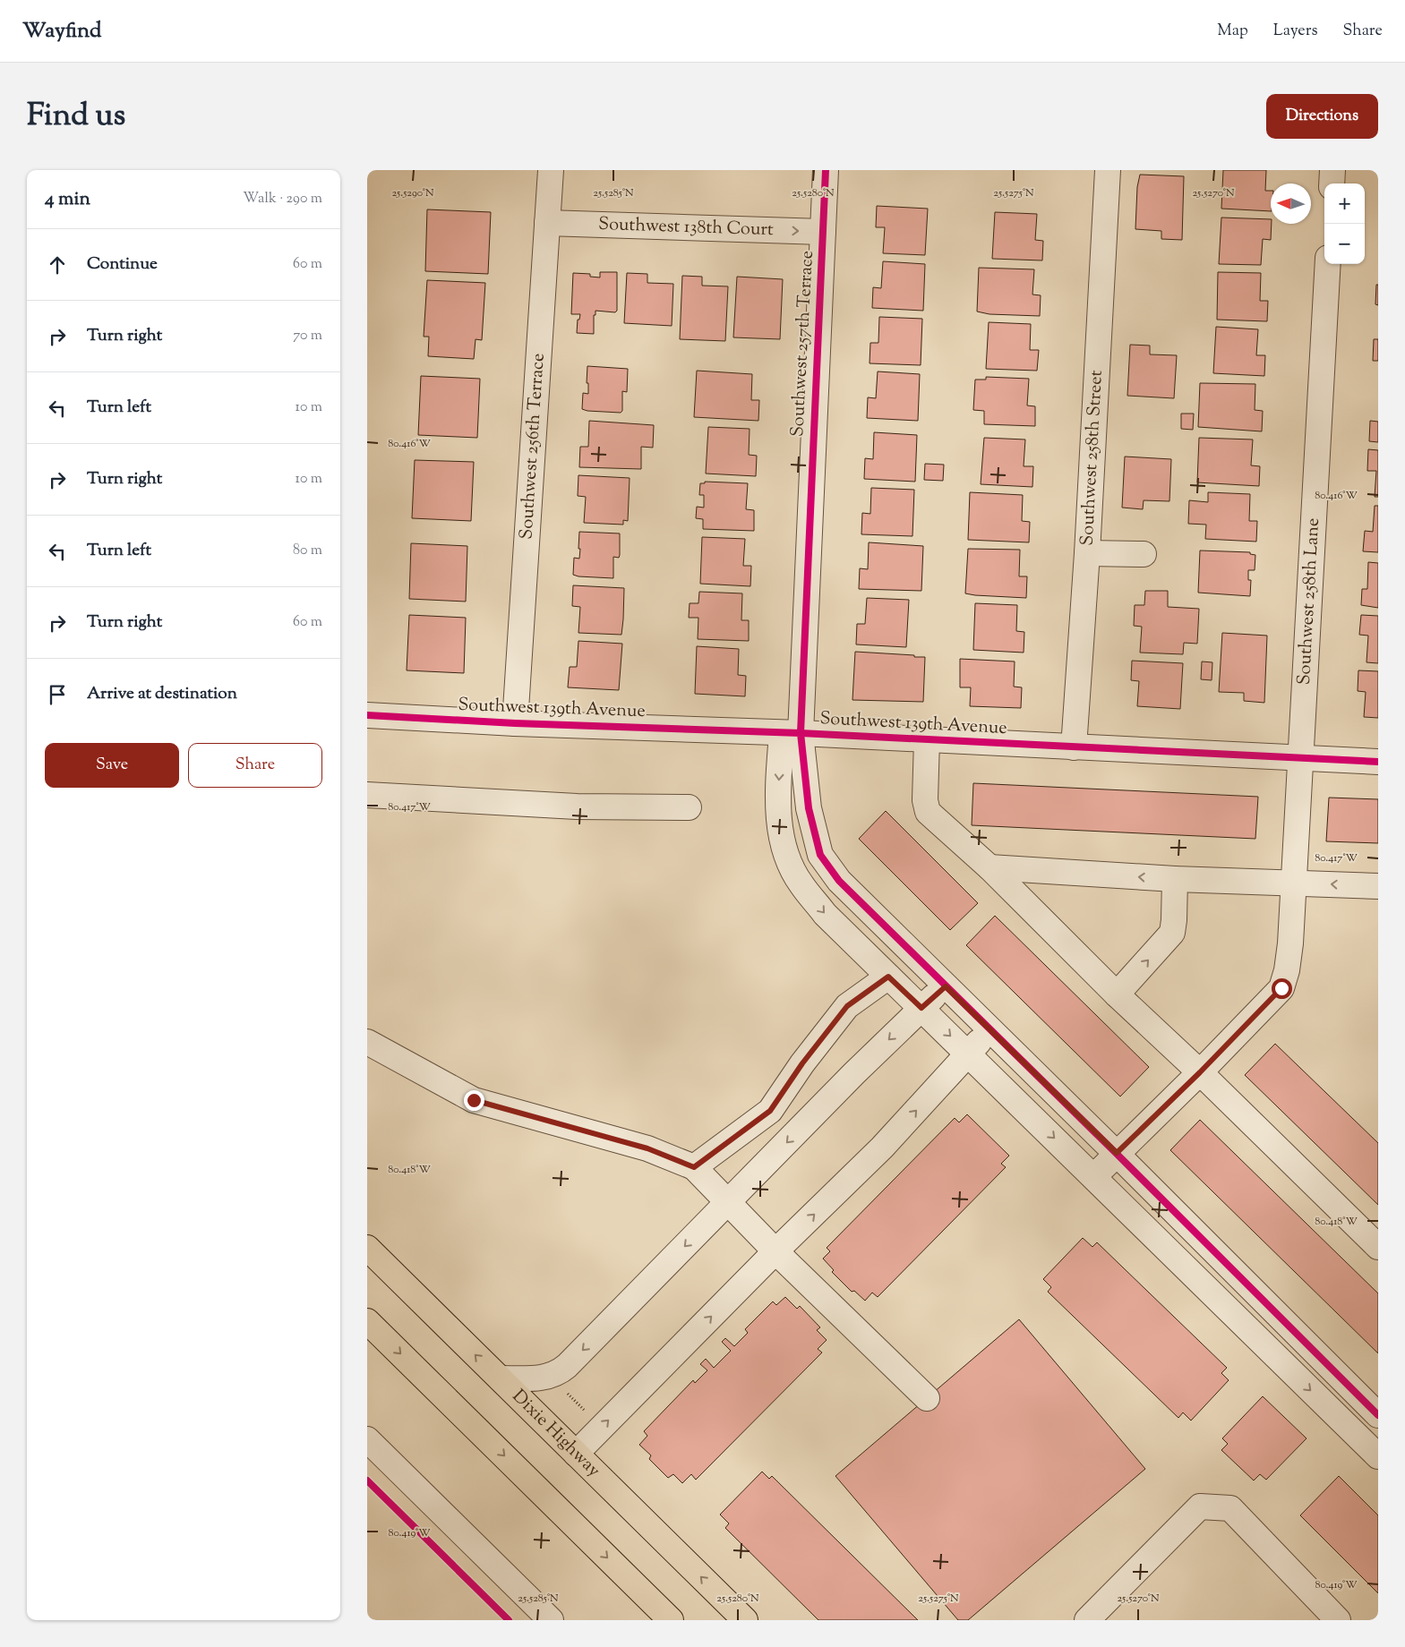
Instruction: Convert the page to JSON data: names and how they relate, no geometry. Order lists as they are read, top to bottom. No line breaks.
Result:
{"streets":{"highway":["Dixie Highway"],"street":["Southwest 138th Court","Southwest 257th Terrace","Southwest 256th Terrace","Southwest 258th Street","Southwest 258th Lane","Southwest 139th Avenue"]},"crossings":[["Southwest 138th Court","Southwest 257th Terrace"],["Southwest 138th Court","Southwest 256th Terrace"],["Southwest 257th Terrace","Southwest 139th Avenue"],["Southwest 256th Terrace","Southwest 139th Avenue"],["Southwest 258th Street","Southwest 139th Avenue"],["Southwest 258th Lane","Southwest 139th Avenue"]],"one_way":["Southwest 138th Court"],"north":"left","page":{"header":"Wayfind","nav":["Map","Layers","Share"],"title":"Find us","buttons":["Directions",["Save","Share"]],"heading":["4 min","Walk · 290 m"],"map_buttons":["+","−"],"list":[["Continue","60 m"],["Turn right","70 m"],["Turn left","10 m"],["Turn right","10 m"],["Turn left","80 m"],["Turn right","60 m"],"Arrive at destination"]},"coordinates":["25.5290°N","25.5285°N","25.5280°N","25.5275°N","25.5270°N","80.416°W","80.417°W","80.418°W","80.419°W"]}
